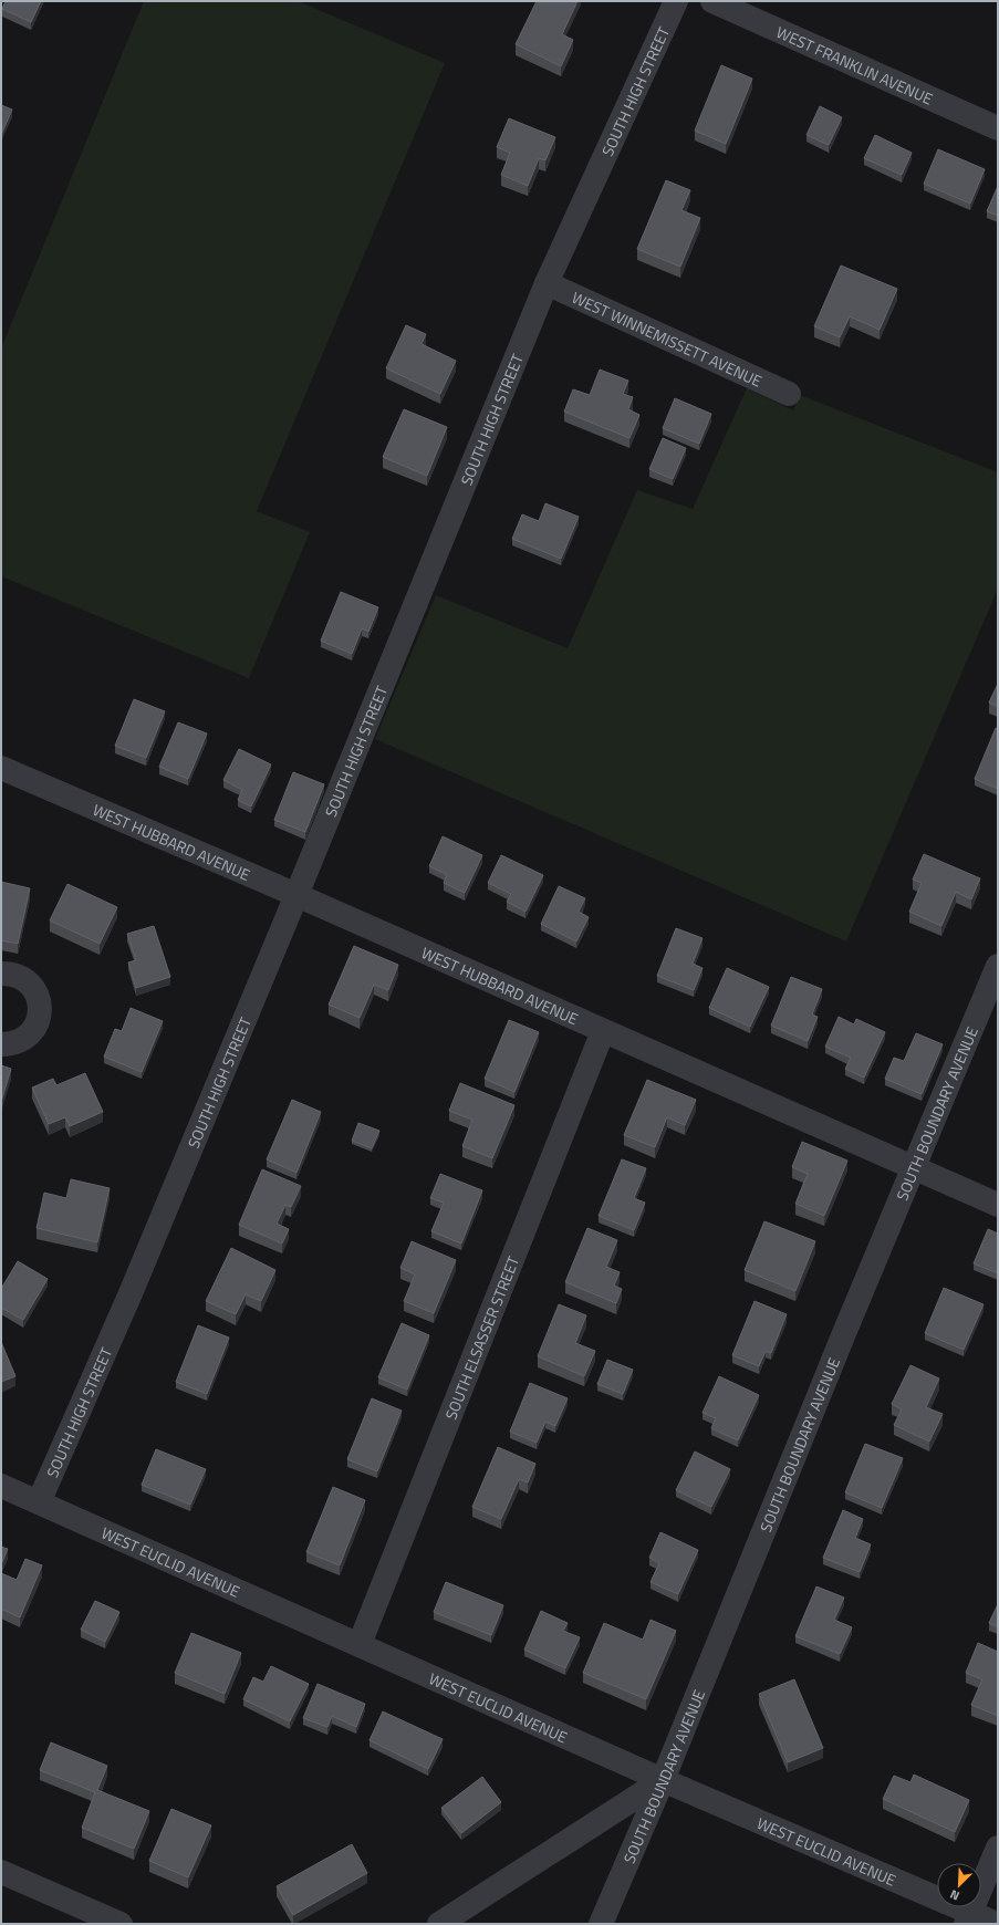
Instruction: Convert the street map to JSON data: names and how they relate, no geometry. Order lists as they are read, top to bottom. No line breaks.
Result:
{"streets":{"street":["WEST FRANKLIN AVENUE","SOUTH HIGH STREET","WEST WINNEMISSETT AVENUE","WEST HUBBARD AVENUE","SOUTH BOUNDARY AVENUE","SOUTH ELSASSER STREET","WEST EUCLID AVENUE"]},"crossings":[["SOUTH HIGH STREET","WEST WINNEMISSETT AVENUE"],["SOUTH HIGH STREET","WEST HUBBARD AVENUE"],["SOUTH HIGH STREET","WEST EUCLID AVENUE"],["WEST HUBBARD AVENUE","SOUTH BOUNDARY AVENUE"],["WEST HUBBARD AVENUE","SOUTH ELSASSER STREET"],["SOUTH BOUNDARY AVENUE","WEST EUCLID AVENUE"],["SOUTH ELSASSER STREET","WEST EUCLID AVENUE"]],"north":"bottom left"}
